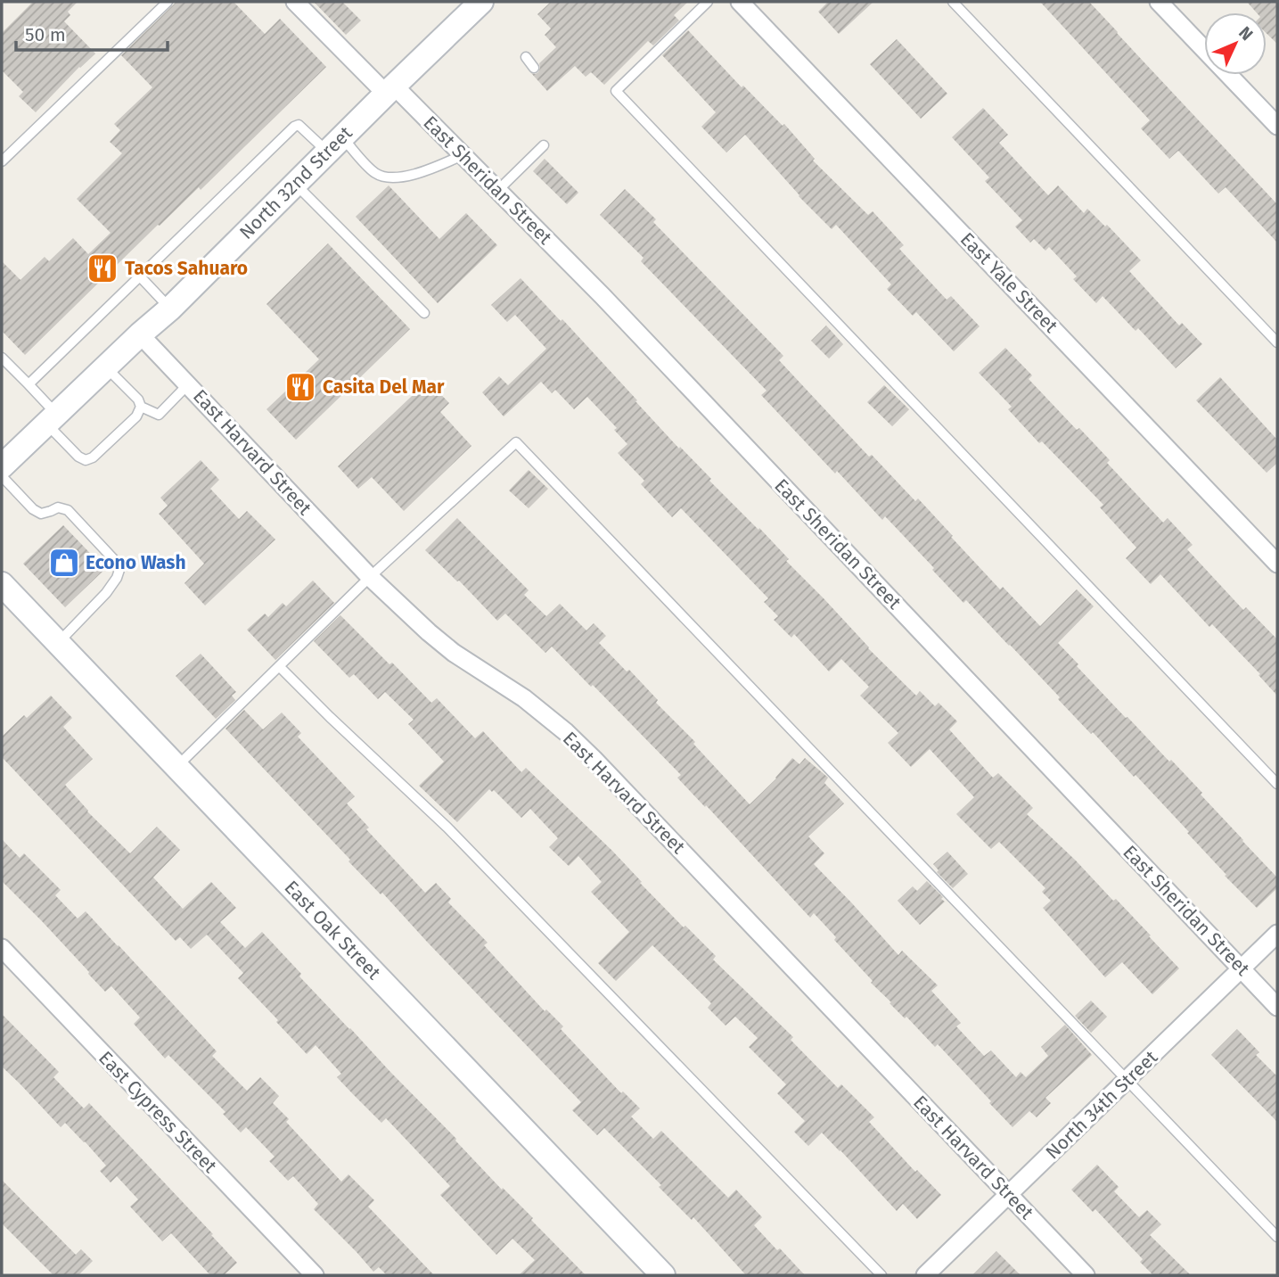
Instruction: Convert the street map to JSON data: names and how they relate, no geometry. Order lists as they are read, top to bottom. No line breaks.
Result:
{"streets":{"street":["East Sheridan Street","North 32nd Street","East Yale Street","East Harvard Street","East Oak Street","North 34th Street","East Cypress Street"]},"crossings":[["East Sheridan Street","North 32nd Street"],["East Sheridan Street","North 34th Street"],["North 32nd Street","East Harvard Street"],["East Harvard Street","North 34th Street"]],"places":{"restaurant":["Tacos Sahuaro","Casita Del Mar"],"shop":["Econo Wash"]},"scale_bar":"50 m","north":"top right"}
